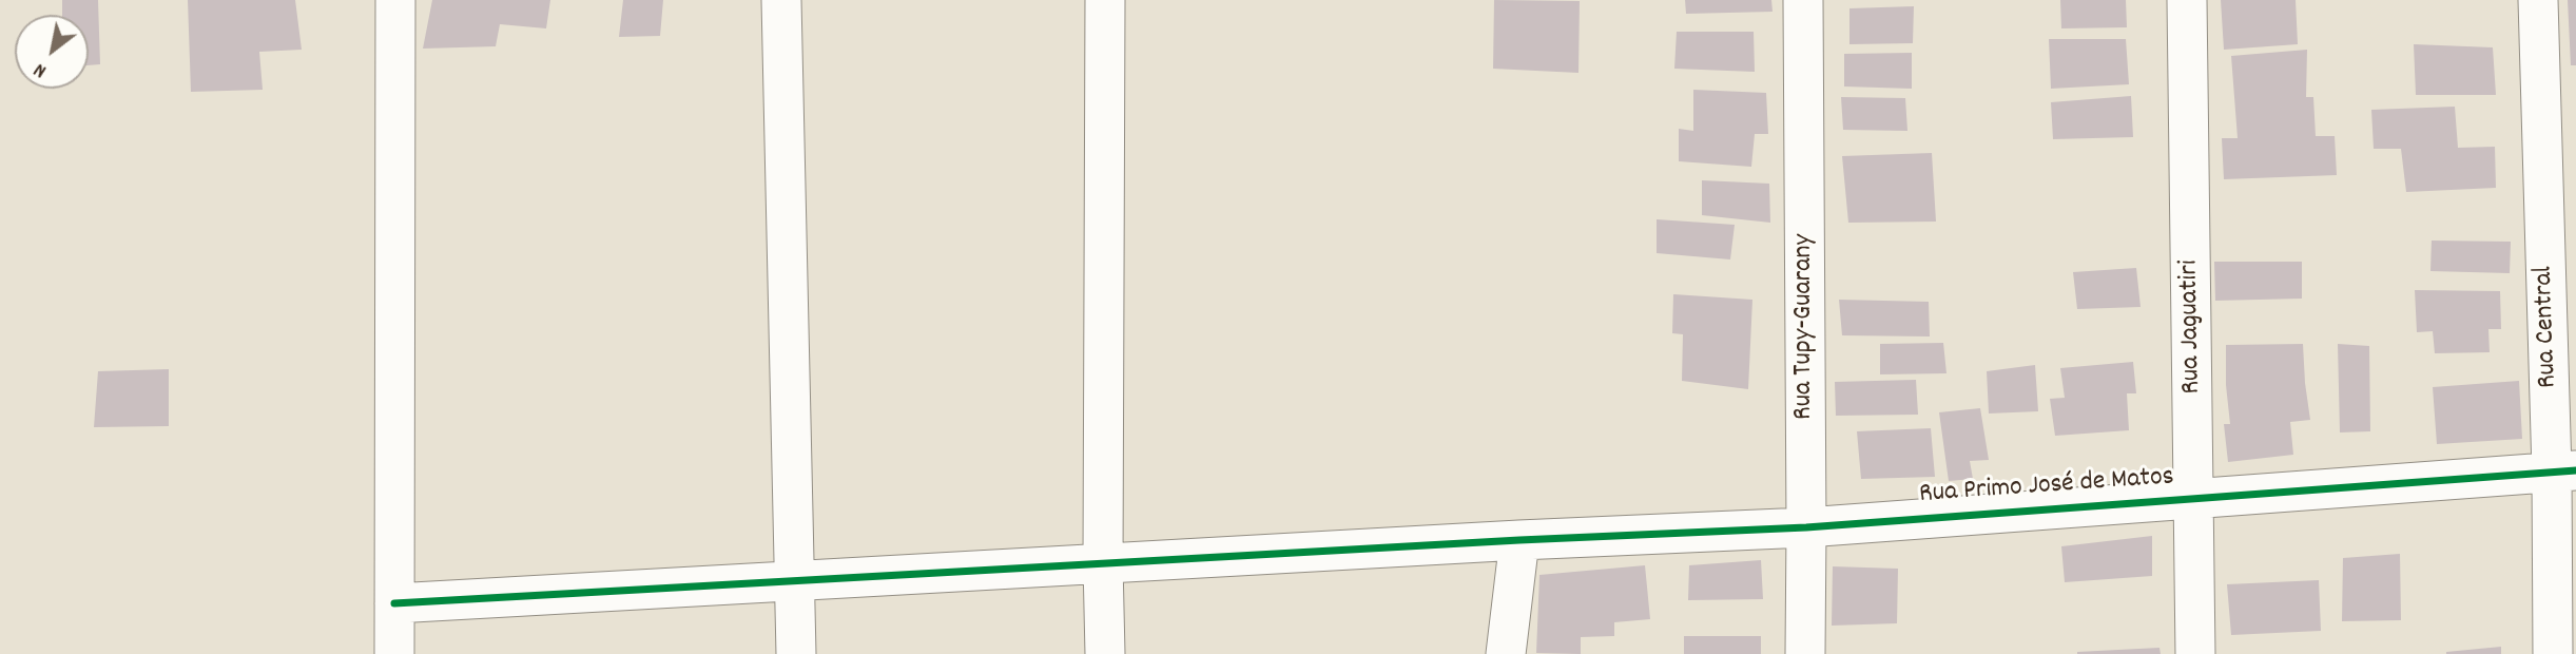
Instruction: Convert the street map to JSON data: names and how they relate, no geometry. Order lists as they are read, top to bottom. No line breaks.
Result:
{"streets":{"street":["Rua Tupy-Guarany","Rua Jaguatiri","Rua Central","Rua Primo José de Matos"]},"crossings":[["Rua Tupy-Guarany","Rua Primo José de Matos"],["Rua Jaguatiri","Rua Primo José de Matos"],["Rua Central","Rua Primo José de Matos"]],"north":"bottom left"}
